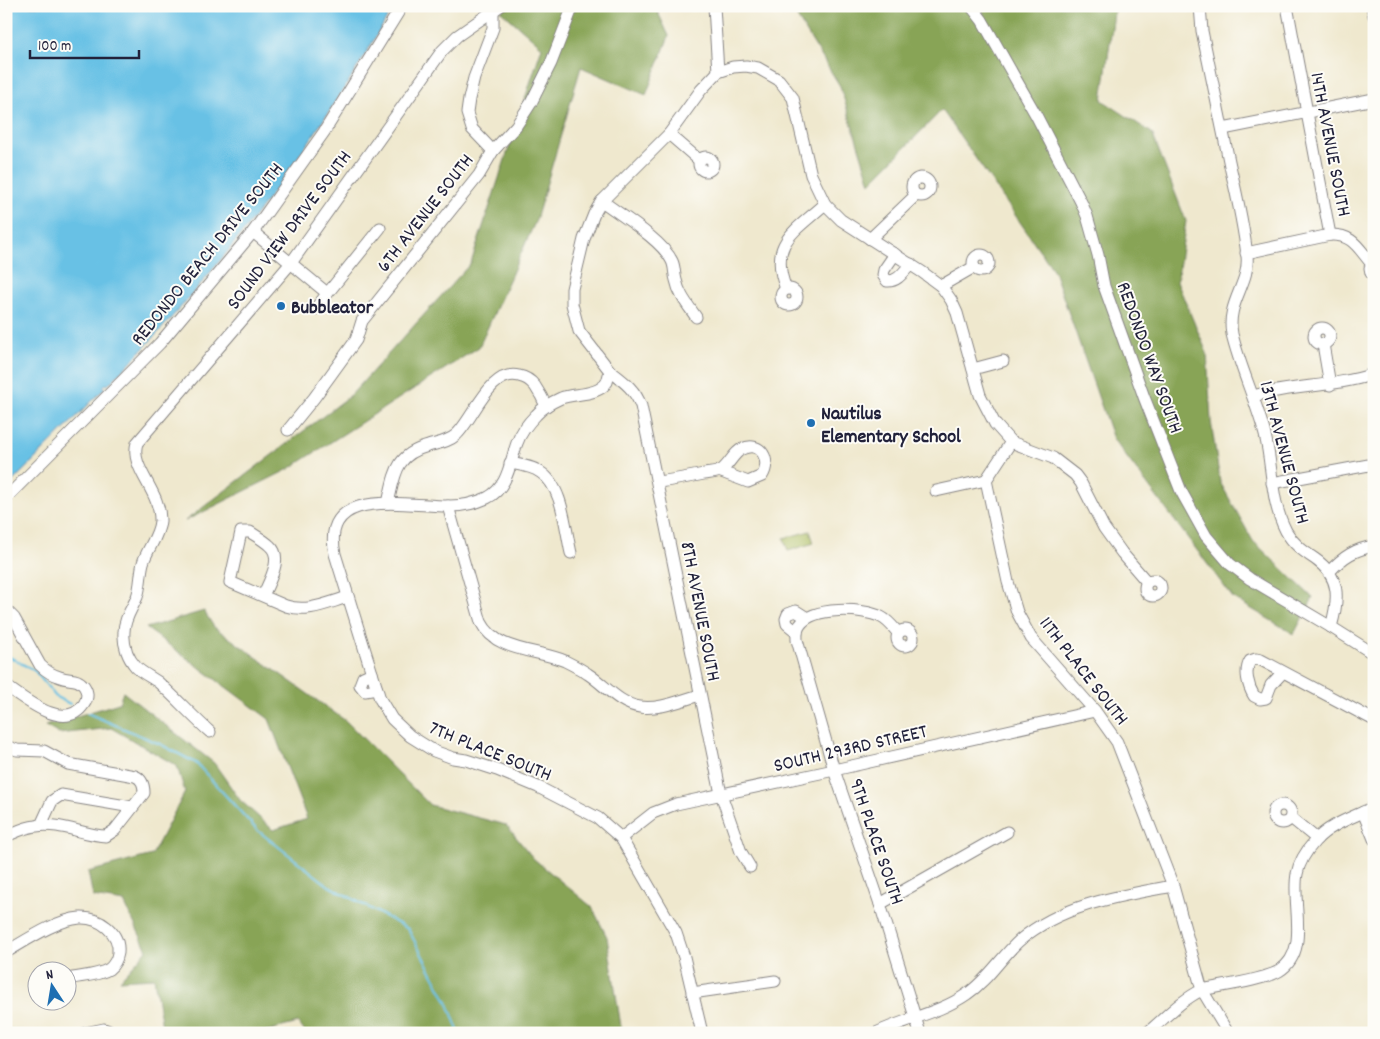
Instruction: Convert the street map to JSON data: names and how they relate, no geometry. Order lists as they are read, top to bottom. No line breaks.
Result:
{"streets":{"street":["14TH AVENUE SOUTH","6TH AVENUE SOUTH","SOUND VIEW DRIVE SOUTH","REDONDO BEACH DRIVE SOUTH","REDONDO WAY SOUTH","13TH AVENUE SOUTH","8TH AVENUE SOUTH","11TH PLACE SOUTH","SOUTH 293RD STREET","7TH PLACE SOUTH","9TH PLACE SOUTH"]},"crossings":[["8TH AVENUE SOUTH","SOUTH 293RD STREET"],["11TH PLACE SOUTH","SOUTH 293RD STREET"],["SOUTH 293RD STREET","7TH PLACE SOUTH"],["SOUTH 293RD STREET","9TH PLACE SOUTH"]],"places":["Bubbleator","Nautilus Elementary School"],"scale_bar":"100 m","north":"top"}
